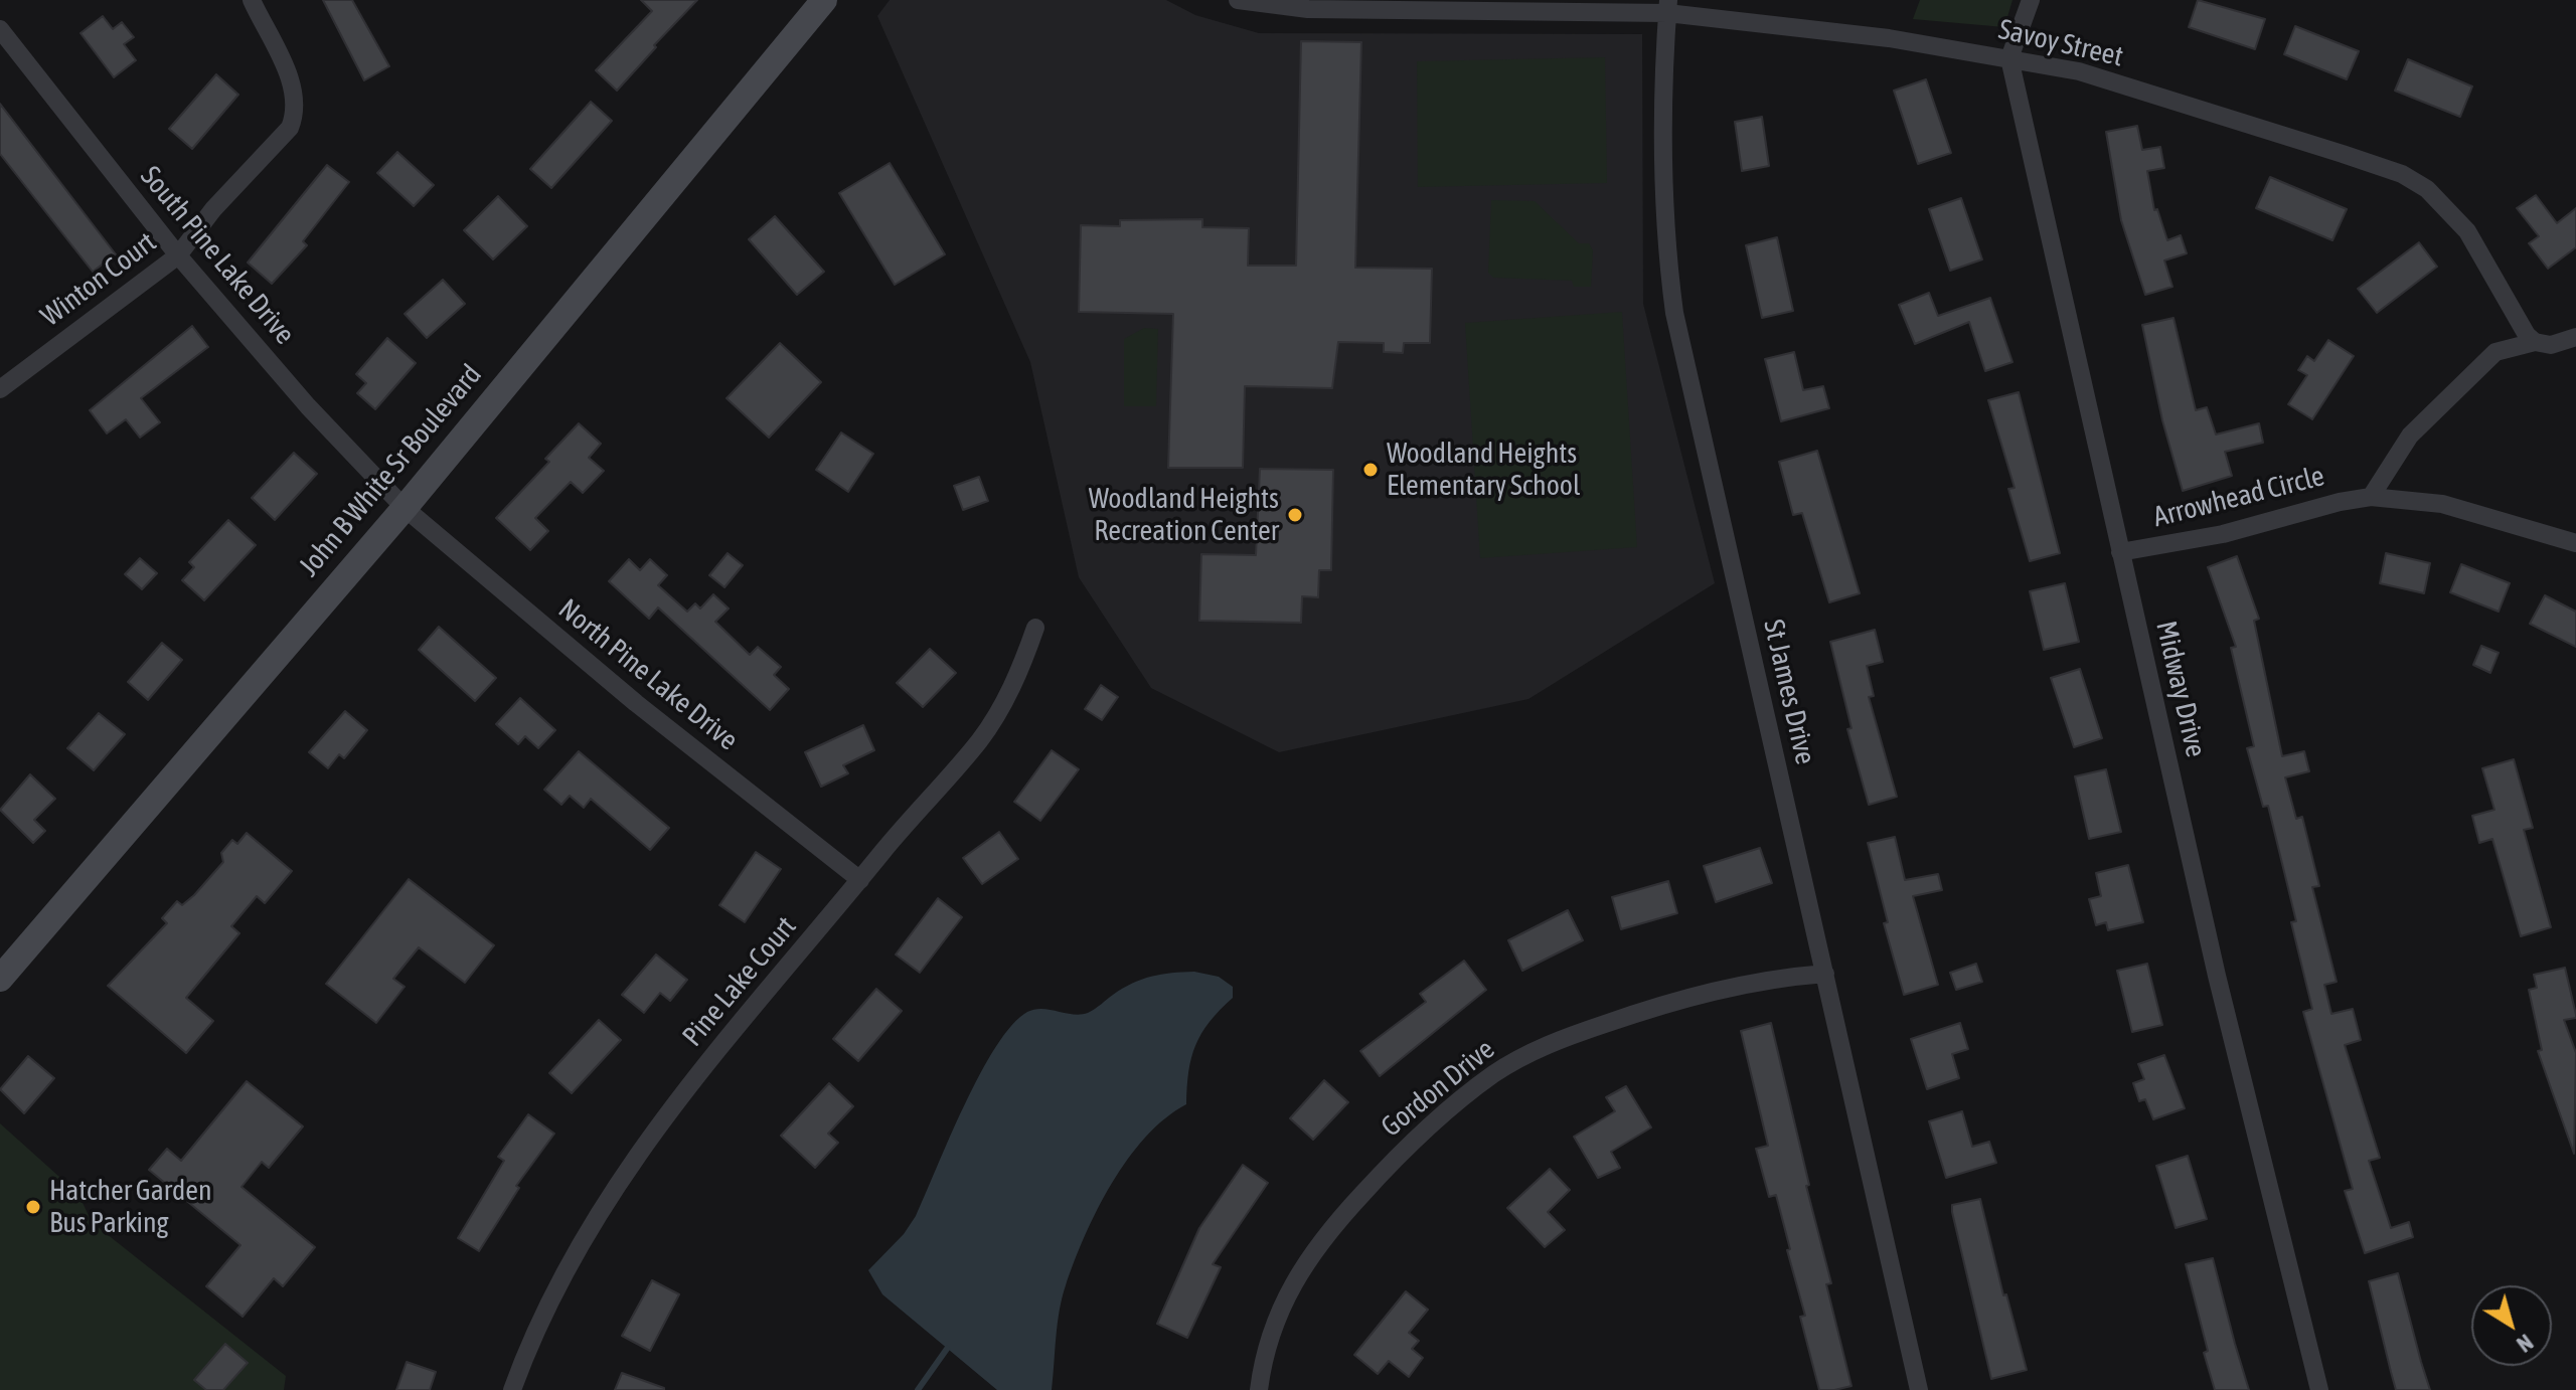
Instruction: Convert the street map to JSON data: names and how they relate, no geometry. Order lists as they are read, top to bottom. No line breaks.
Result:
{"streets":{"main road":["John B White Sr Boulevard"],"street":["Savoy Street","South Pine Lake Drive","Winton Court","Arrowhead Circle","North Pine Lake Drive","Midway Drive","St James Drive","Pine Lake Court","Gordon Drive"]},"crossings":[["Savoy Street","Midway Drive"],["Savoy Street","St James Drive"],["South Pine Lake Drive","Winton Court"],["South Pine Lake Drive","John B White Sr Boulevard"],["South Pine Lake Drive","North Pine Lake Drive"],["John B White Sr Boulevard","North Pine Lake Drive"],["Arrowhead Circle","Midway Drive"],["North Pine Lake Drive","Pine Lake Court"],["St James Drive","Gordon Drive"]],"places":["Woodland Heights Elementary School","Woodland Heights Recreation Center","Hatcher Garden Bus Parking"],"north":"bottom right"}
